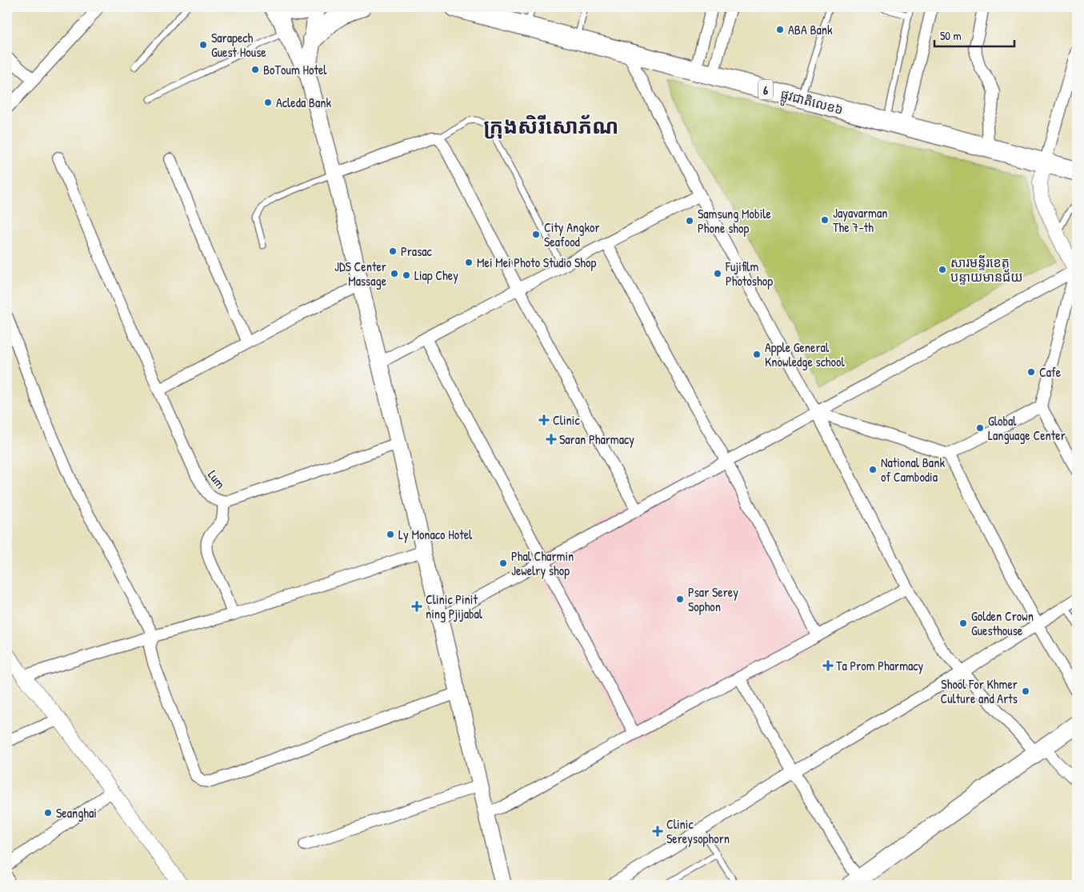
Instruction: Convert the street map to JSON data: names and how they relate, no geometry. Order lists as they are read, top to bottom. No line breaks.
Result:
{"streets":{"highway":["6","ផ្លូវជាតិលេខ៦"],"street":["Lum"]},"districts":["ក្រុងសិរីសោភ័ណ"],"places":{"other":["ABA Bank","Sarapech Guest House","BoToum Hotel","Acleda Bank","Jayavarman The 7-th","Samsung Mobile Phone shop","City Angkor Seafood","Prasac","Mei Mei Photo Studio Shop","សារមន្ទីរខេត្ត បន្ទាយមានជ័យ","JDS Center Massage","Fujifilm Photoshop","Liap Chey","Apple General Knowledge school","Cafe","Global Language Center","National Bank of Cambodia","Ly Monaco Hotel","Phal Charmin Jewelry shop","Psar Serey Sophon","Golden Crown Guesthouse","Shool For Khmer Culture and Arts","Seanghai"],"health":["Clinic","Saran Pharmacy","Clinic Pinit ning Pjijabal","Ta Prom Pharmacy","Clinic Sereysophorn"]},"scale_bar":"50 m"}
